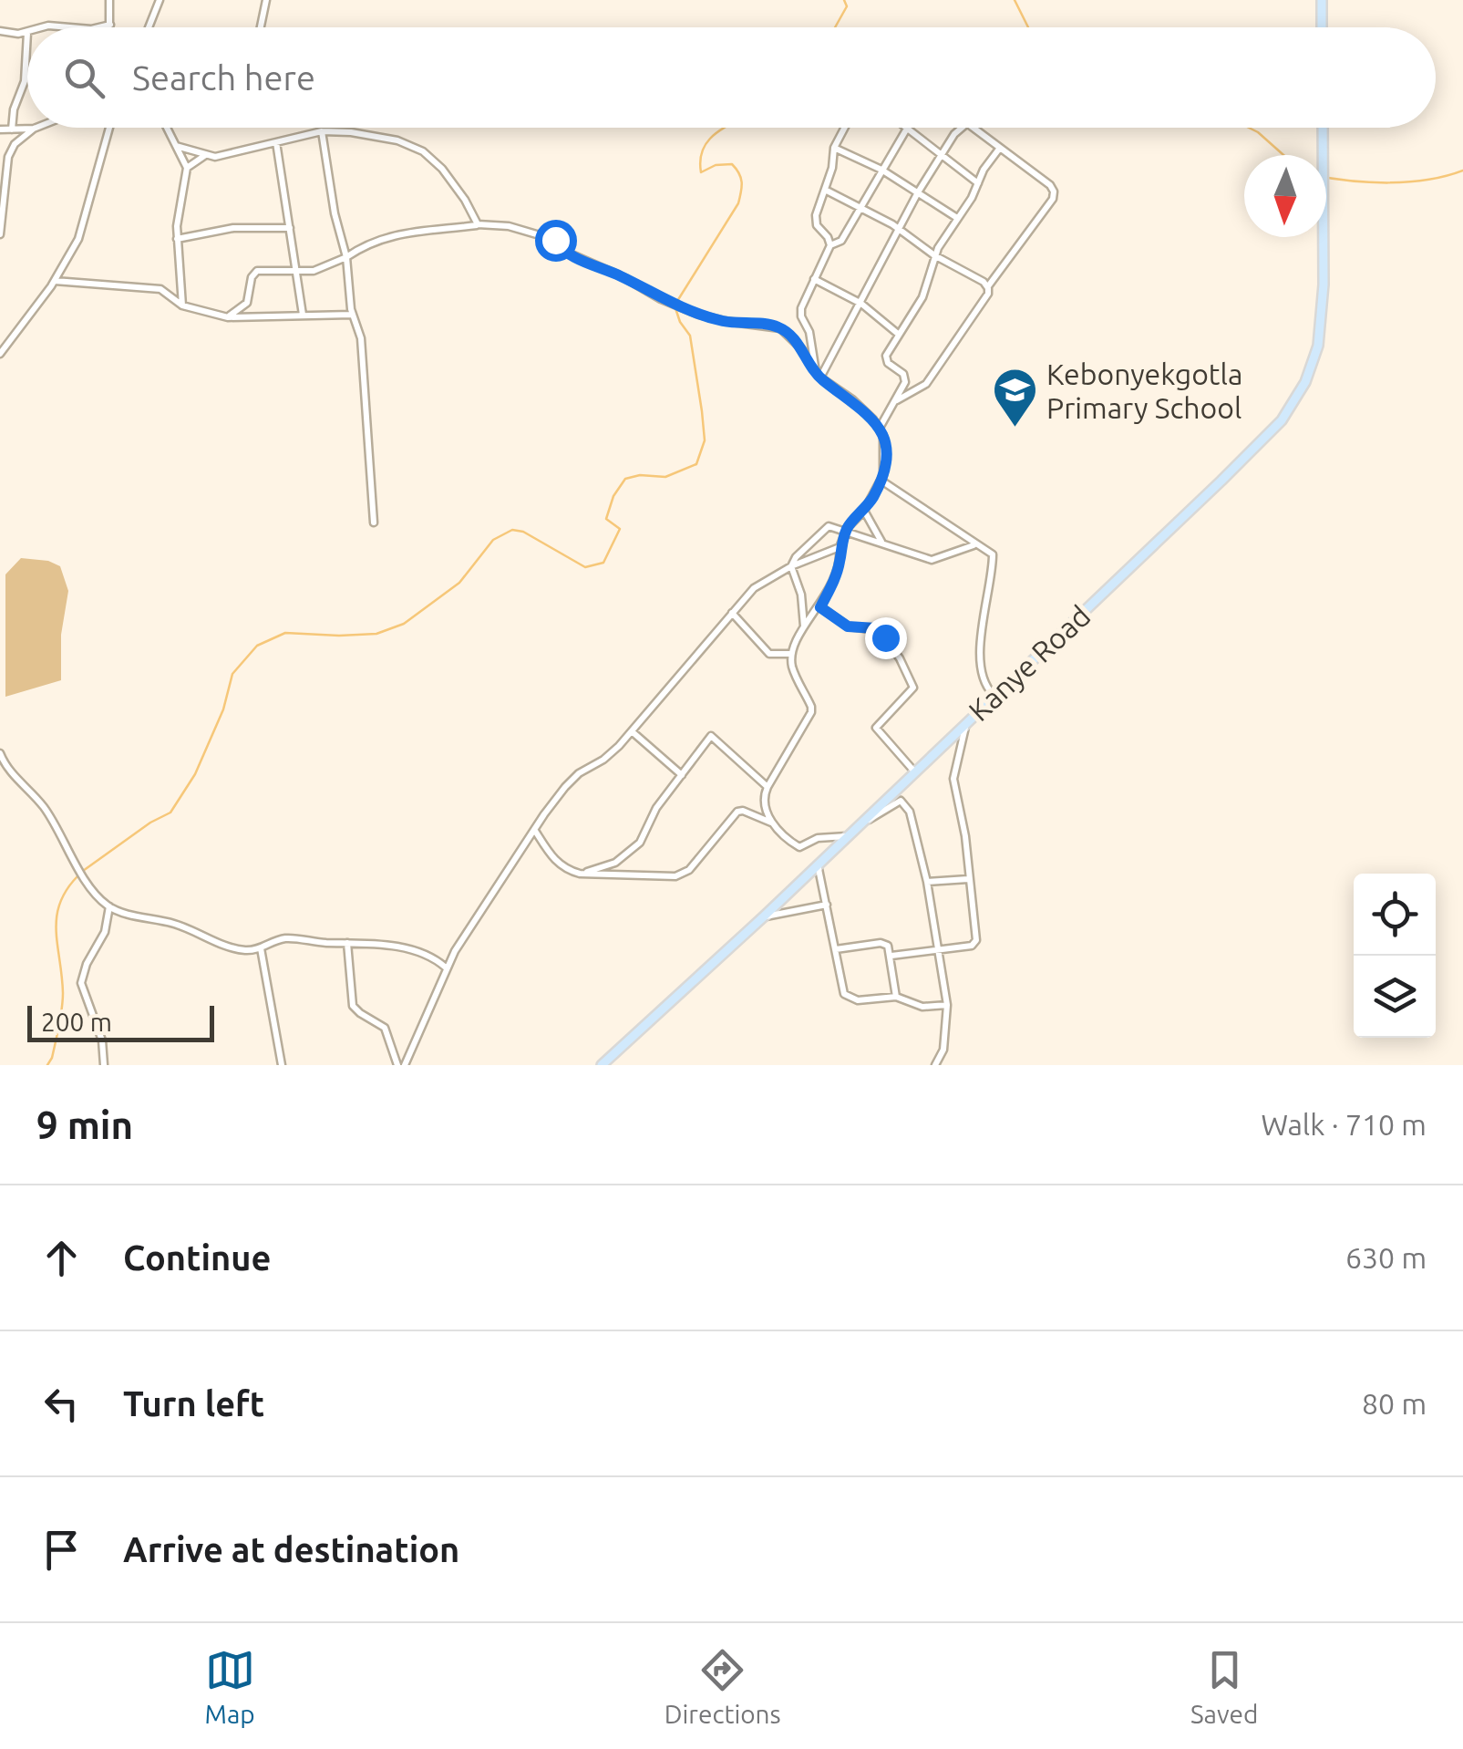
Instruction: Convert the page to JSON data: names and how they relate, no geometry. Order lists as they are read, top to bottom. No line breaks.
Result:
{"streets":{"main road":["Kanye Road"]},"places":{"school or university":["Kebonyekgotla Primary School"]},"scale_bar":"200 m","north":"bottom","page":{"search":"Search here","scale":"200 m","heading":["9 min","Walk · 710 m"],"list":[["Continue","630 m"],["Turn left","80 m"],"Arrive at destination"],"nav":["Map","Directions","Saved"]}}
